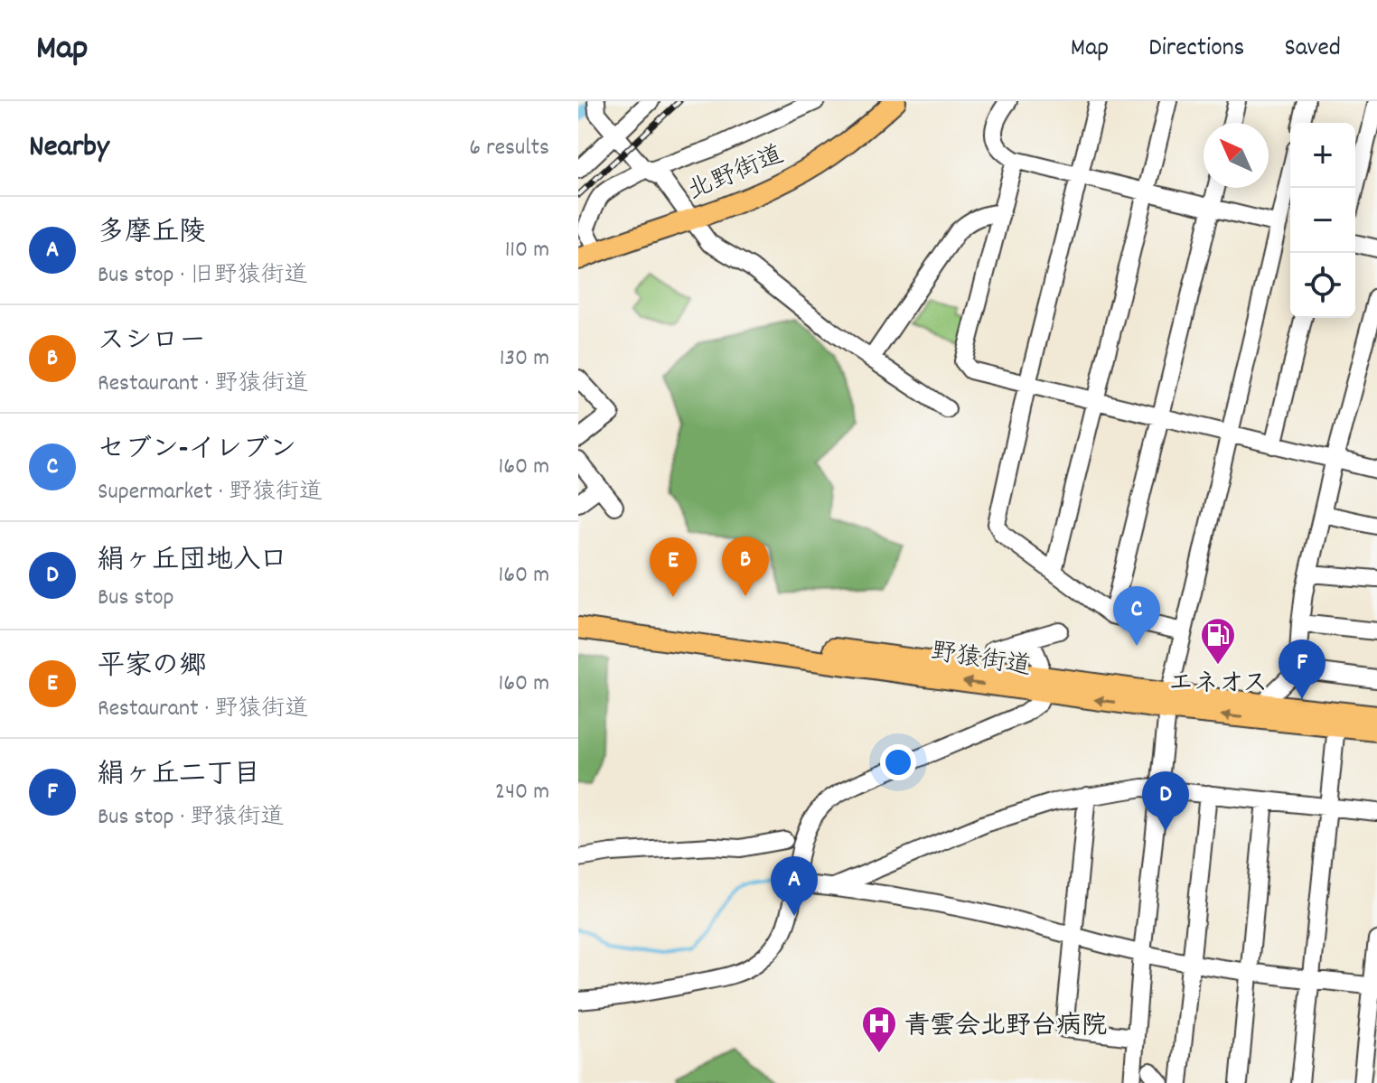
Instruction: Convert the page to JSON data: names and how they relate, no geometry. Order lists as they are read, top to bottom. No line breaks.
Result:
{"streets":{"main road":["北野街道","野猿街道"]},"places":{"fuel station":["エネオス"],"hospital":["青雲会北野台病院"]},"north":"top left","page":{"header":"Map","nav":["Map","Directions","Saved"],"heading":["Nearby","6 results"],"map_buttons":["+","−"],"list":[{"mark":"A","name":"多摩丘陵","note":"Bus stop · 旧野猿街道","value":"110 m"},{"mark":"B","name":"スシロー","note":"Restaurant · 野猿街道","value":"130 m"},{"mark":"C","name":"セブン-イレブン","note":"Supermarket · 野猿街道","value":"160 m"},{"mark":"D","name":"絹ヶ丘団地入口","note":"Bus stop","value":"160 m"},{"mark":"E","name":"平家の郷","note":"Restaurant · 野猿街道","value":"160 m"},{"mark":"F","name":"絹ヶ丘二丁目","note":"Bus stop · 野猿街道","value":"240 m"}],"pins":["B","E","C","F","D","A"]}}
